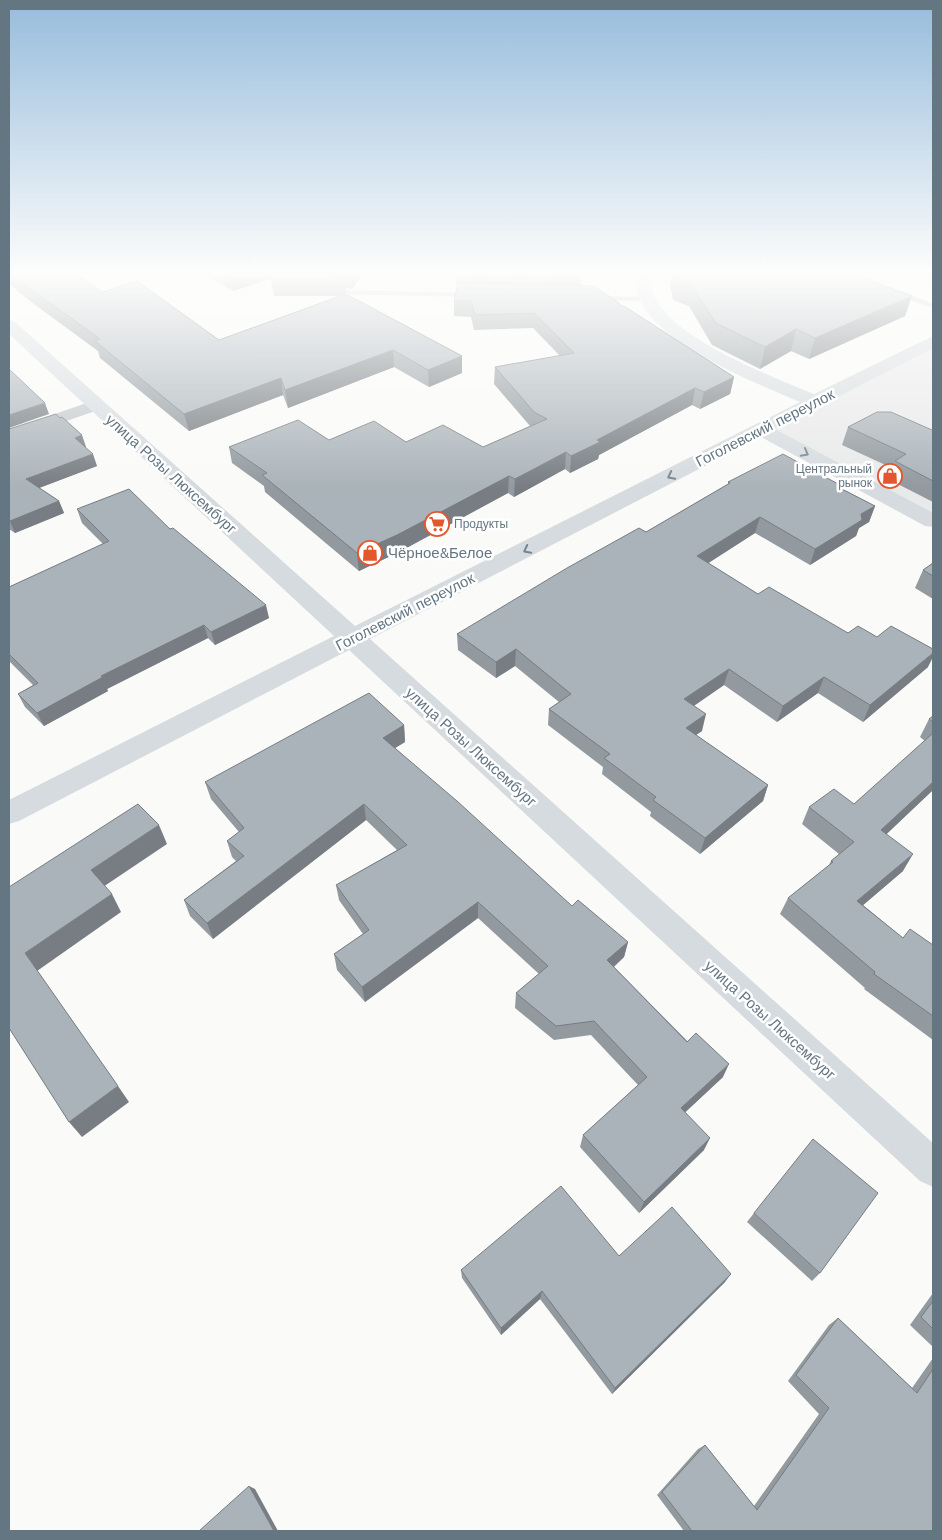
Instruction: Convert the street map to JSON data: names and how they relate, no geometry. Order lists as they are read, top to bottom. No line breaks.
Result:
{"streets":{"main road":["Гоголевский переулок","улица Розы Люксембург"]},"crossings":[["Гоголевский переулок","улица Розы Люксембург"]],"one_way":["Гоголевский переулок"],"places":{"shop":["Центральный рынок","Чёрное&Белое"],"supermarket":["Продукты"]}}
